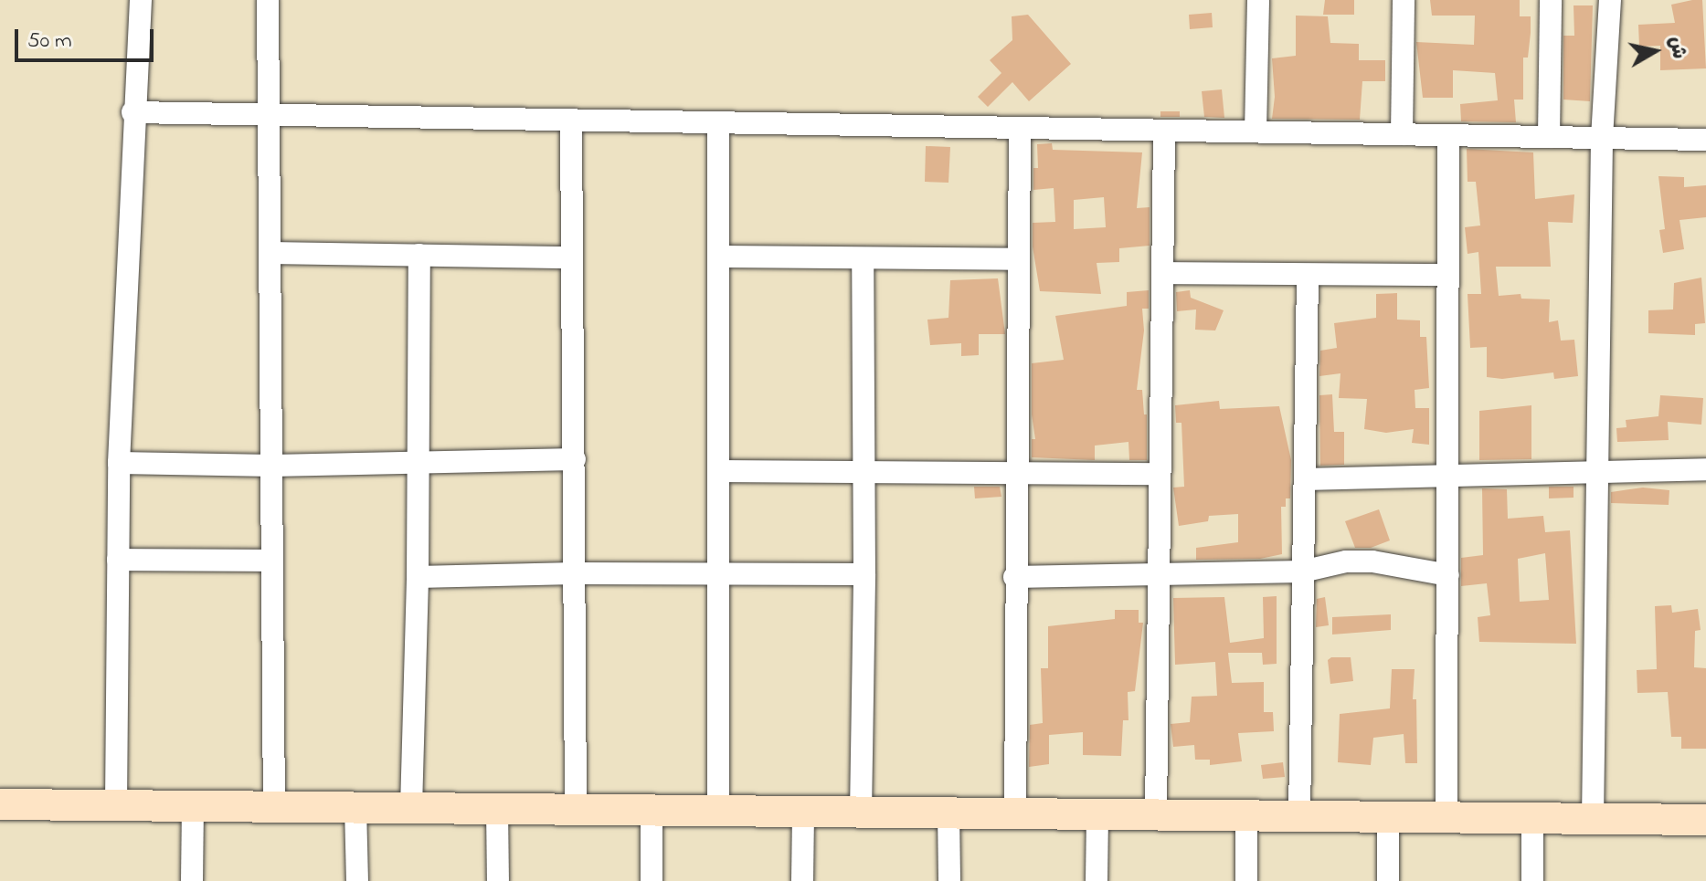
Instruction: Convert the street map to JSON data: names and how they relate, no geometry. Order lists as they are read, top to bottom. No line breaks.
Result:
{"scale_bar":"50 m","north":"right"}
